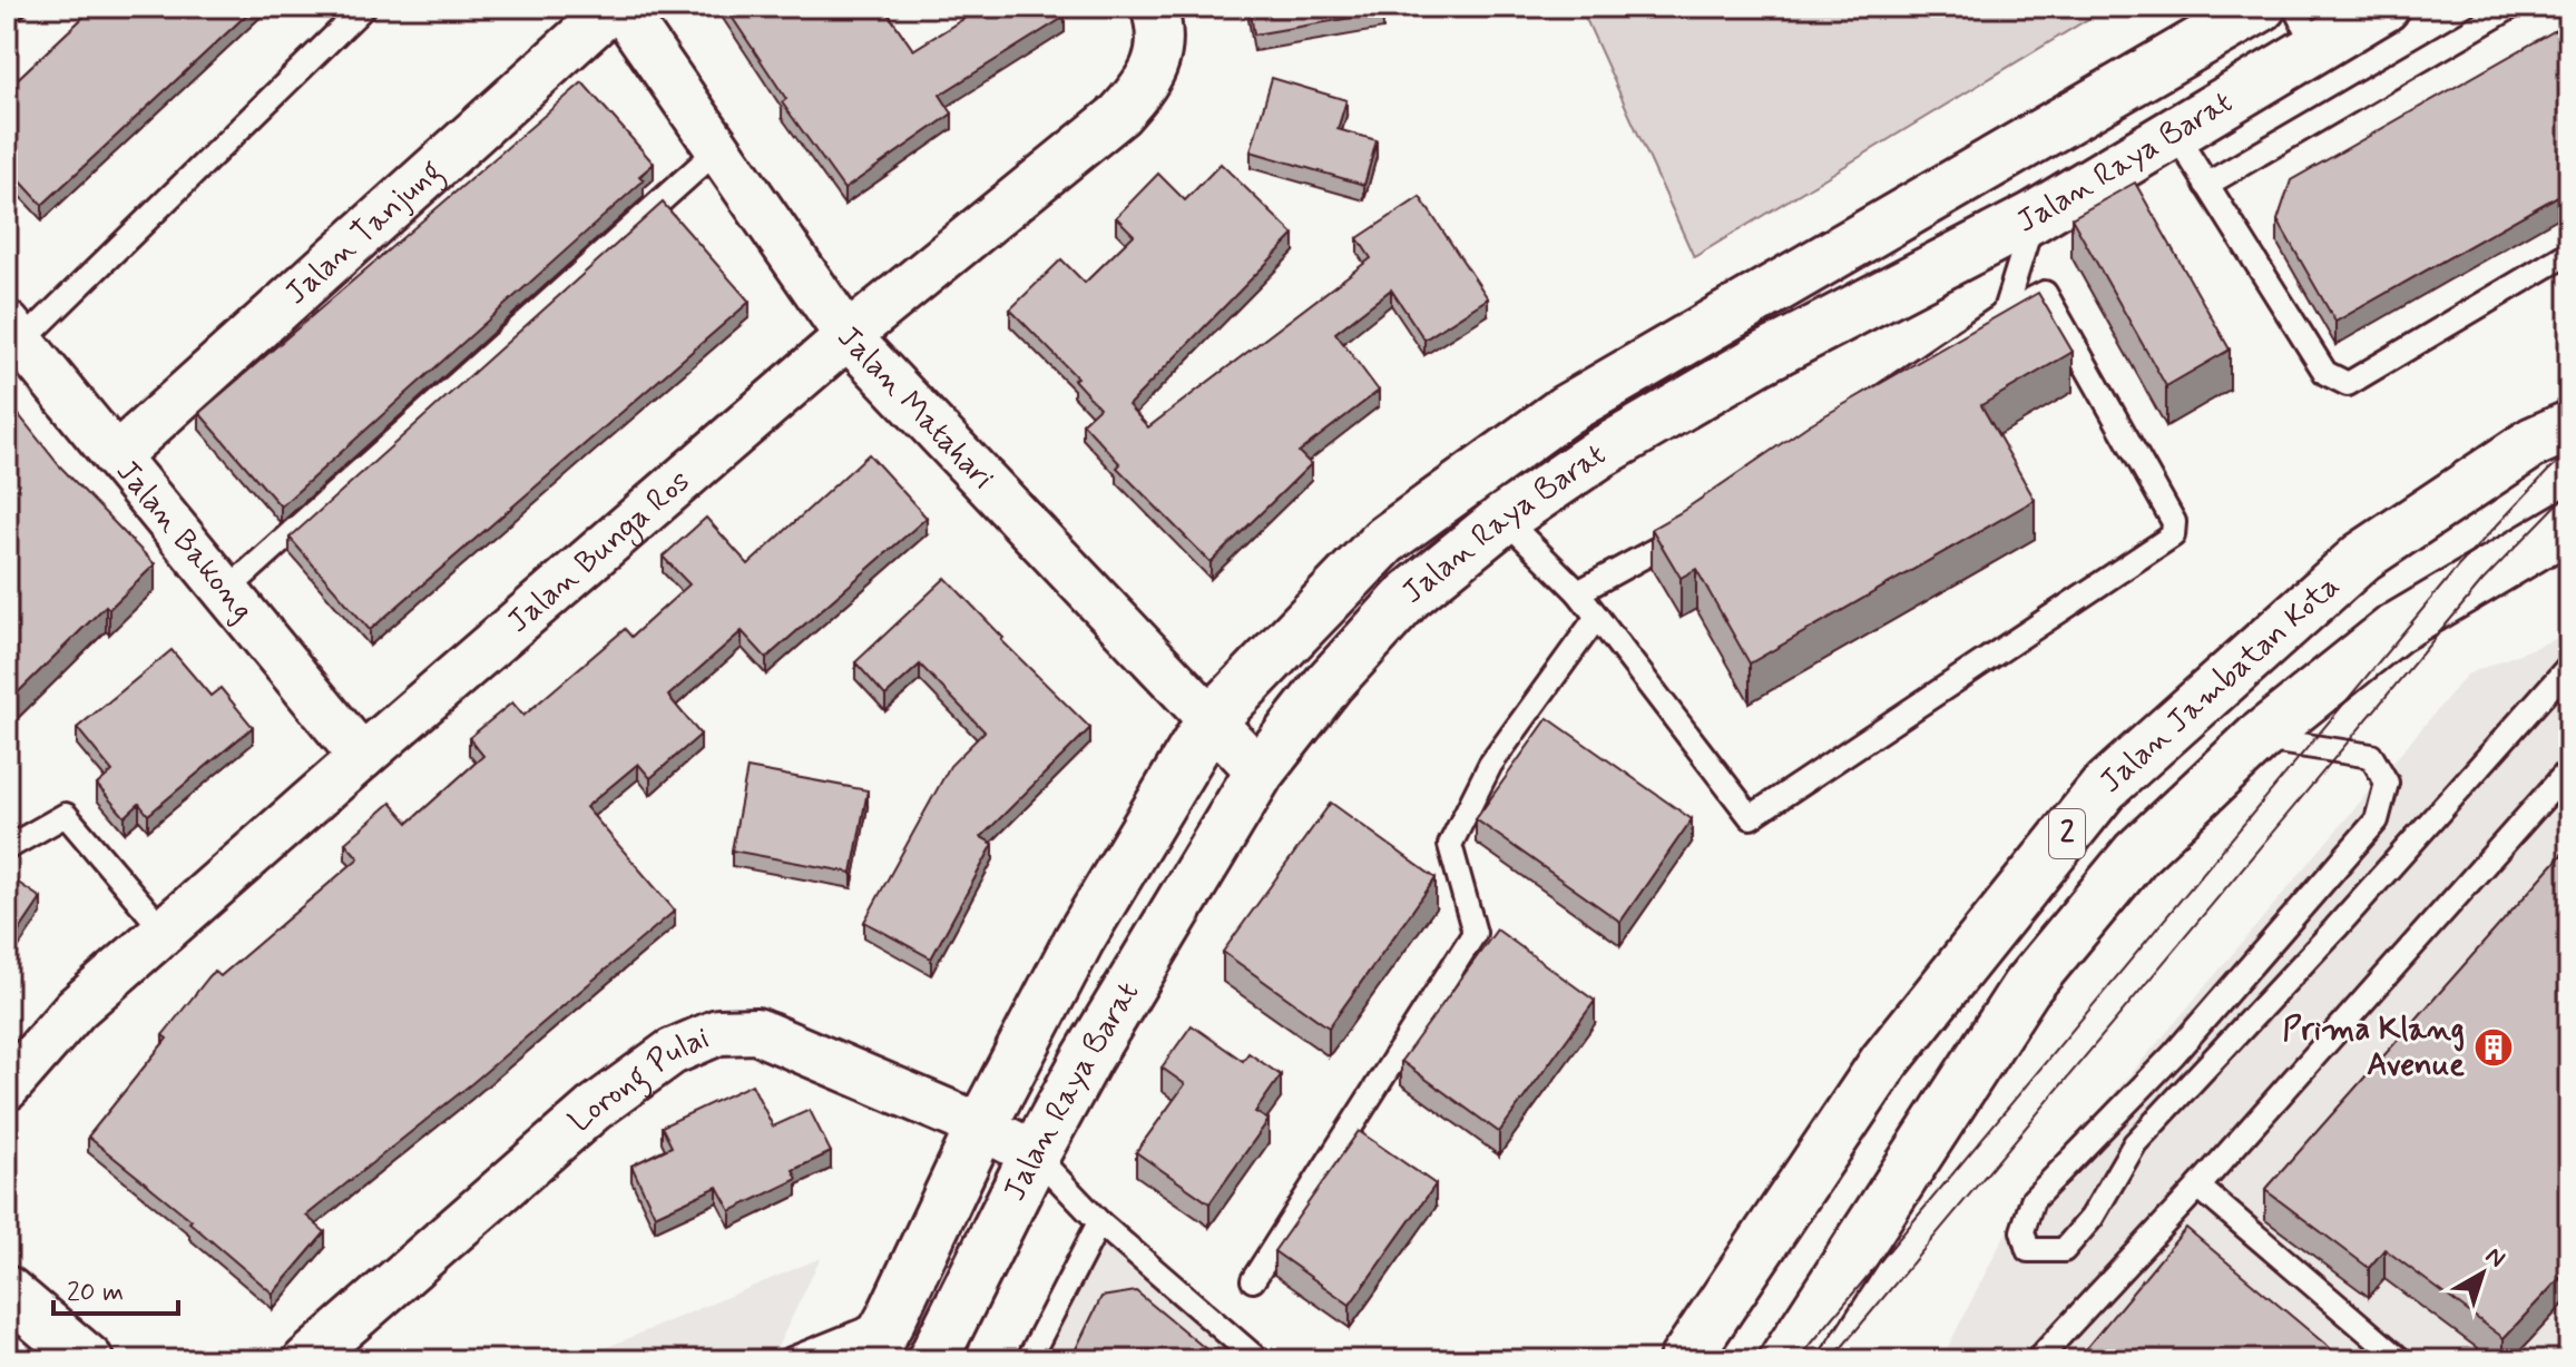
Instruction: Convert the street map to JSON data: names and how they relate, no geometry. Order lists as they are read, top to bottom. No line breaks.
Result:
{"streets":{"main road":["Jalan Raya Barat","Jalan Jambatan Kota","2"],"street":["Jalan Tanjung","Jalan Matahari","Jalan Bakong","Jalan Bunga Ros","Lorong Pulai"]},"crossings":[["Jalan Raya Barat","Jalan Matahari"],["Jalan Raya Barat","Lorong Pulai"],["Jalan Tanjung","Jalan Matahari"],["Jalan Tanjung","Jalan Bakong"],["Jalan Matahari","Jalan Bunga Ros"],["Jalan Bakong","Jalan Bunga Ros"]],"places":{"building":["Prima Klang Avenue"]},"scale_bar":"20 m","north":"top right"}
